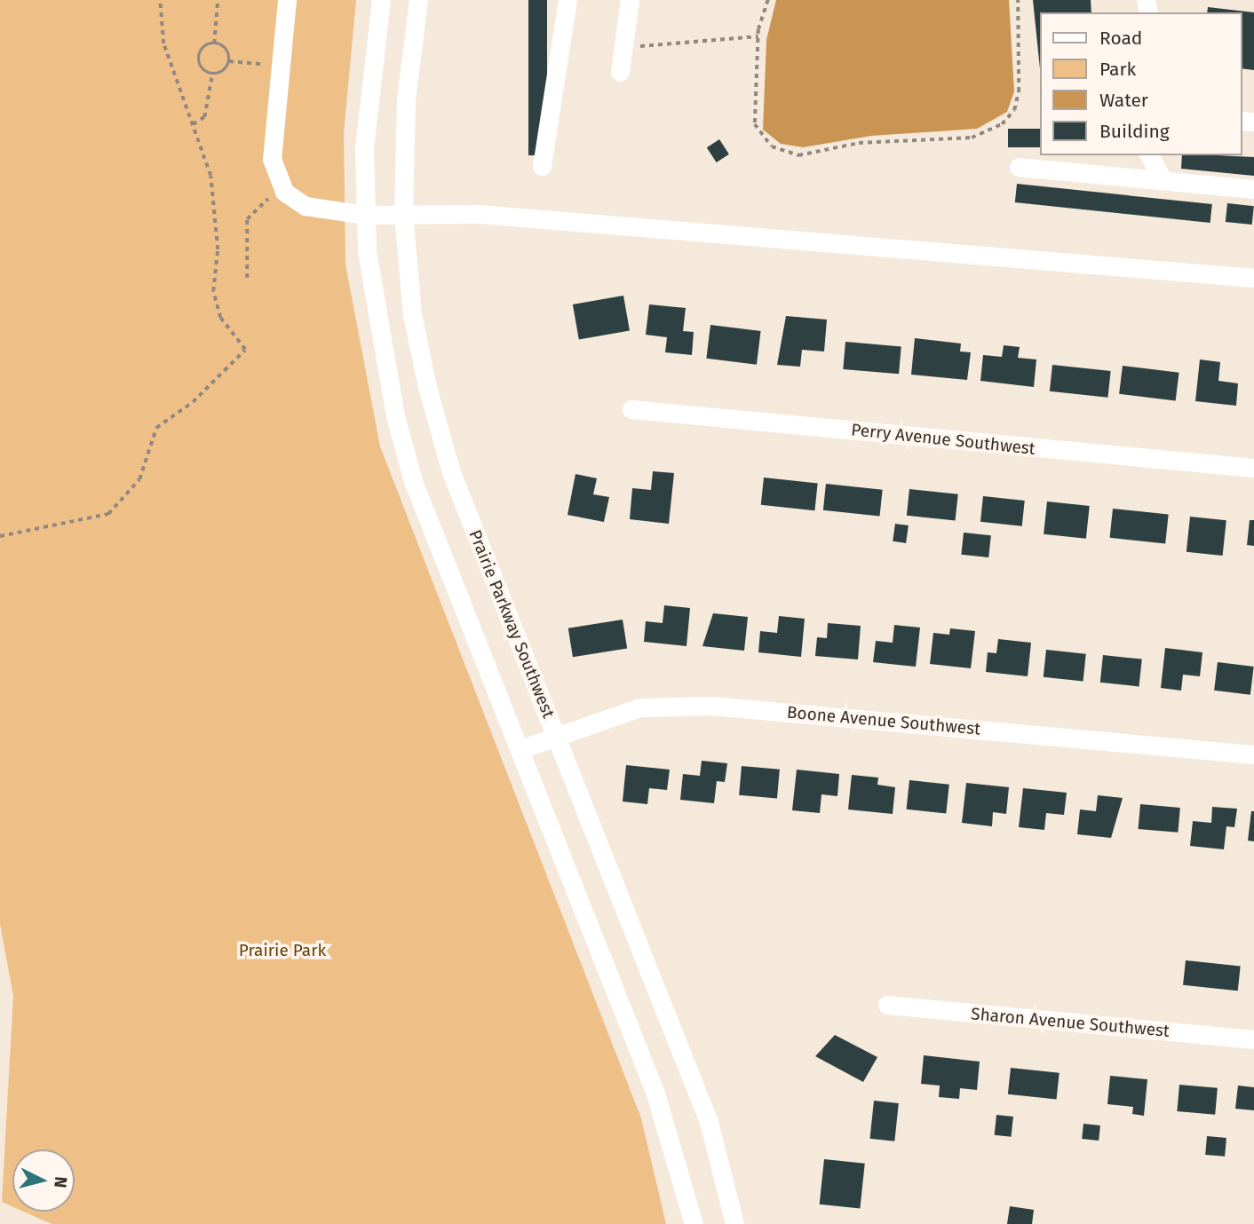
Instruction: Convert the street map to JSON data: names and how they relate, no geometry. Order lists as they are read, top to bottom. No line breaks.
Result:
{"streets":{"street":["Perry Avenue Southwest","Prairie Parkway Southwest","Boone Avenue Southwest","Sharon Avenue Southwest"]},"crossings":[["Prairie Parkway Southwest","Boone Avenue Southwest"]],"parks":["Prairie Park"],"legend":["Road","Park","Water","Building"],"north":"right"}
